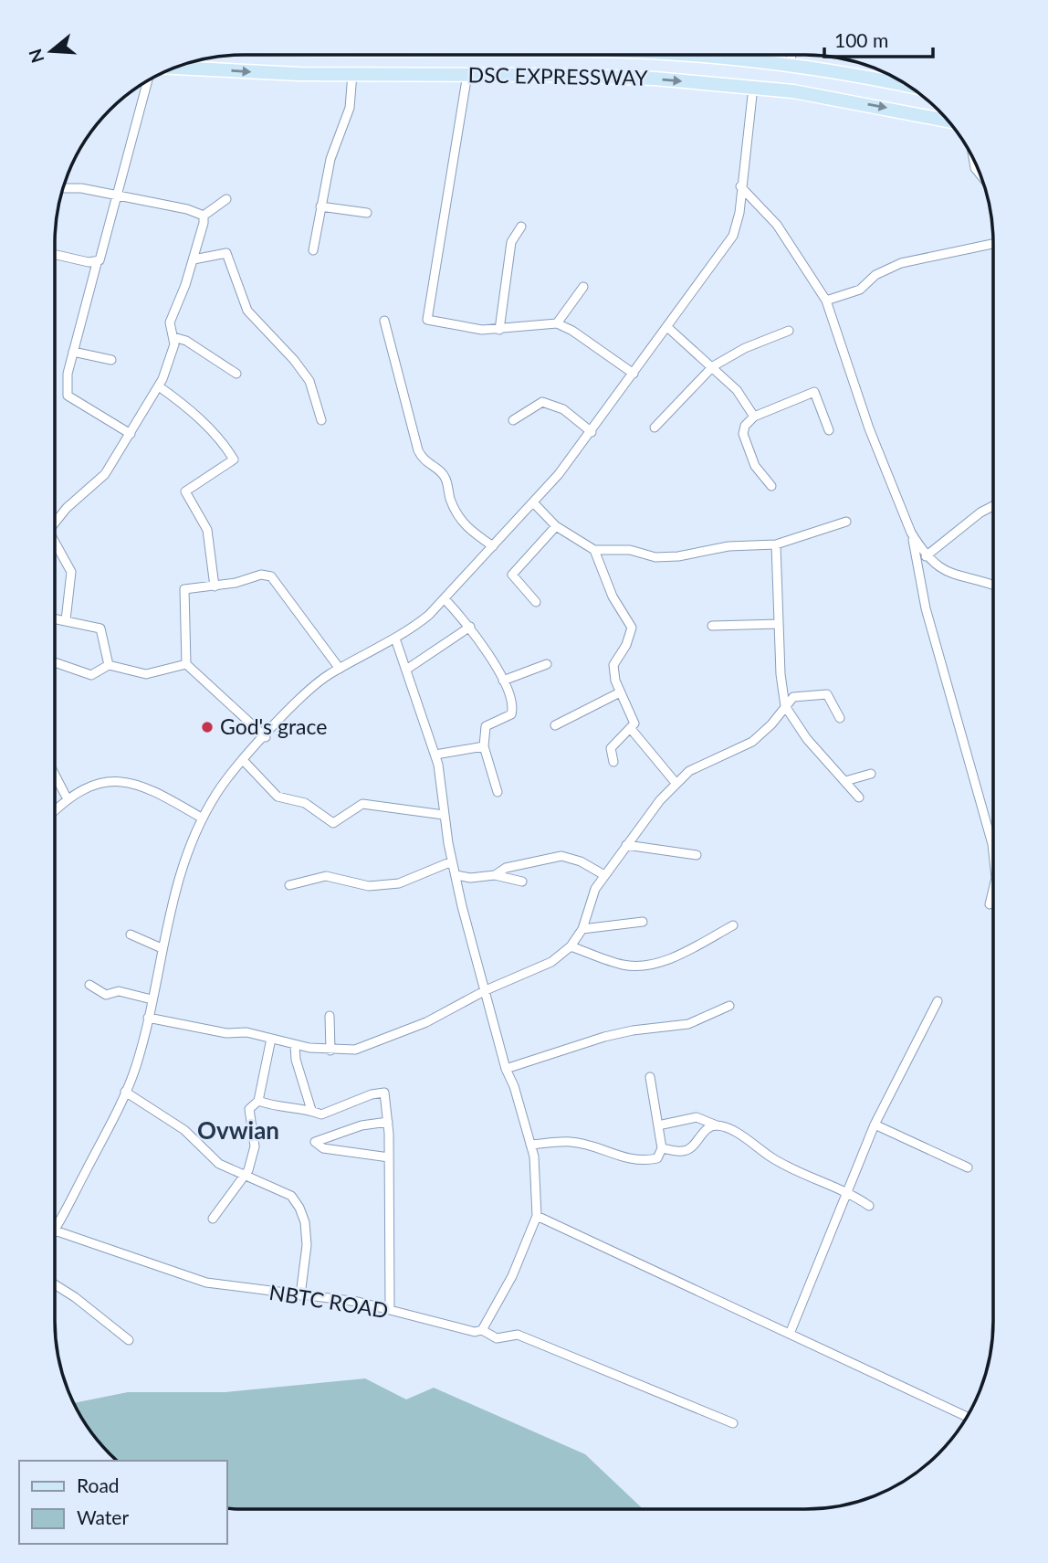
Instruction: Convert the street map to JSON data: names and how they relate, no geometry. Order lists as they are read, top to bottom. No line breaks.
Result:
{"streets":{"main road":["DSC EXPRESSWAY"],"street":["NBTC ROAD"]},"one_way":["DSC EXPRESSWAY"],"districts":["Ovwian"],"places":["God's grace"],"legend":["Road","Water"],"scale_bar":"100 m","north":"left"}
